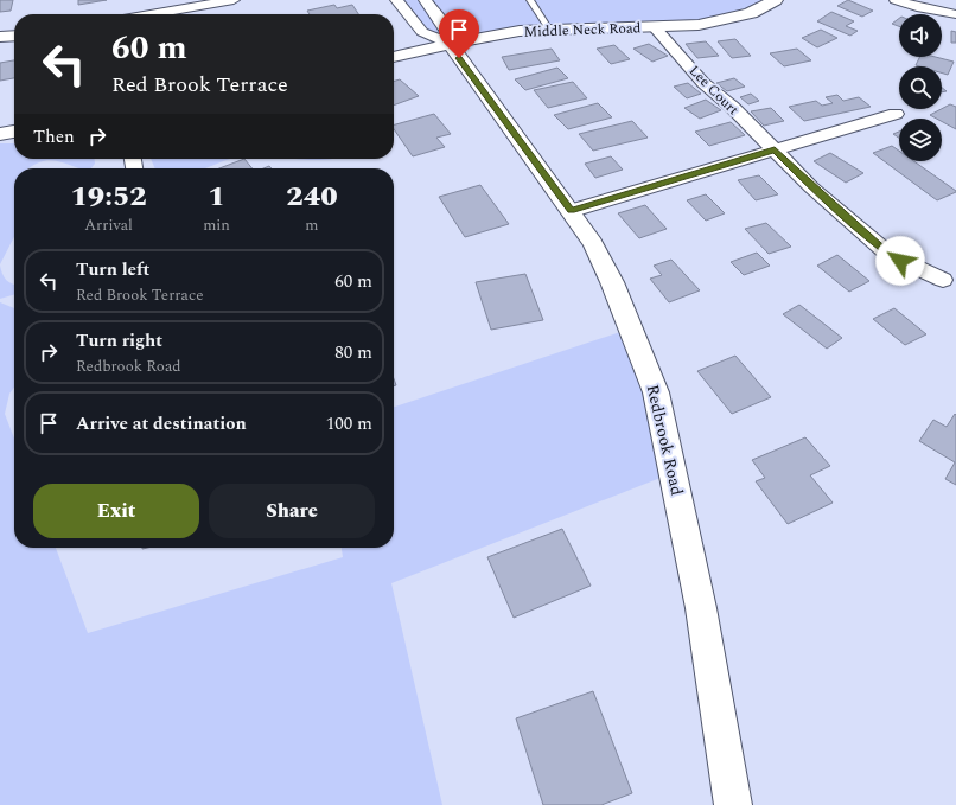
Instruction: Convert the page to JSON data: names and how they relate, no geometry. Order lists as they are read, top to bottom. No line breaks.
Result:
{"streets":{"main road":["Middle Neck Road","Redbrook Road"],"street":["Lee Court"]},"crossings":[["Middle Neck Road","Lee Court"],["Middle Neck Road","Redbrook Road"]],"page":{"turn":["60 m","Red Brook Terrace"],"then":"Then","eta":["19:52","Arrival","1","min","240","m"],"list":[{"name":"Turn left","note":"Red Brook Terrace","value":"60 m"},{"name":"Turn right","note":"Redbrook Road","value":"80 m"},{"name":"Arrive at destination","value":"100 m"}],"buttons":["Exit","Share"]}}
